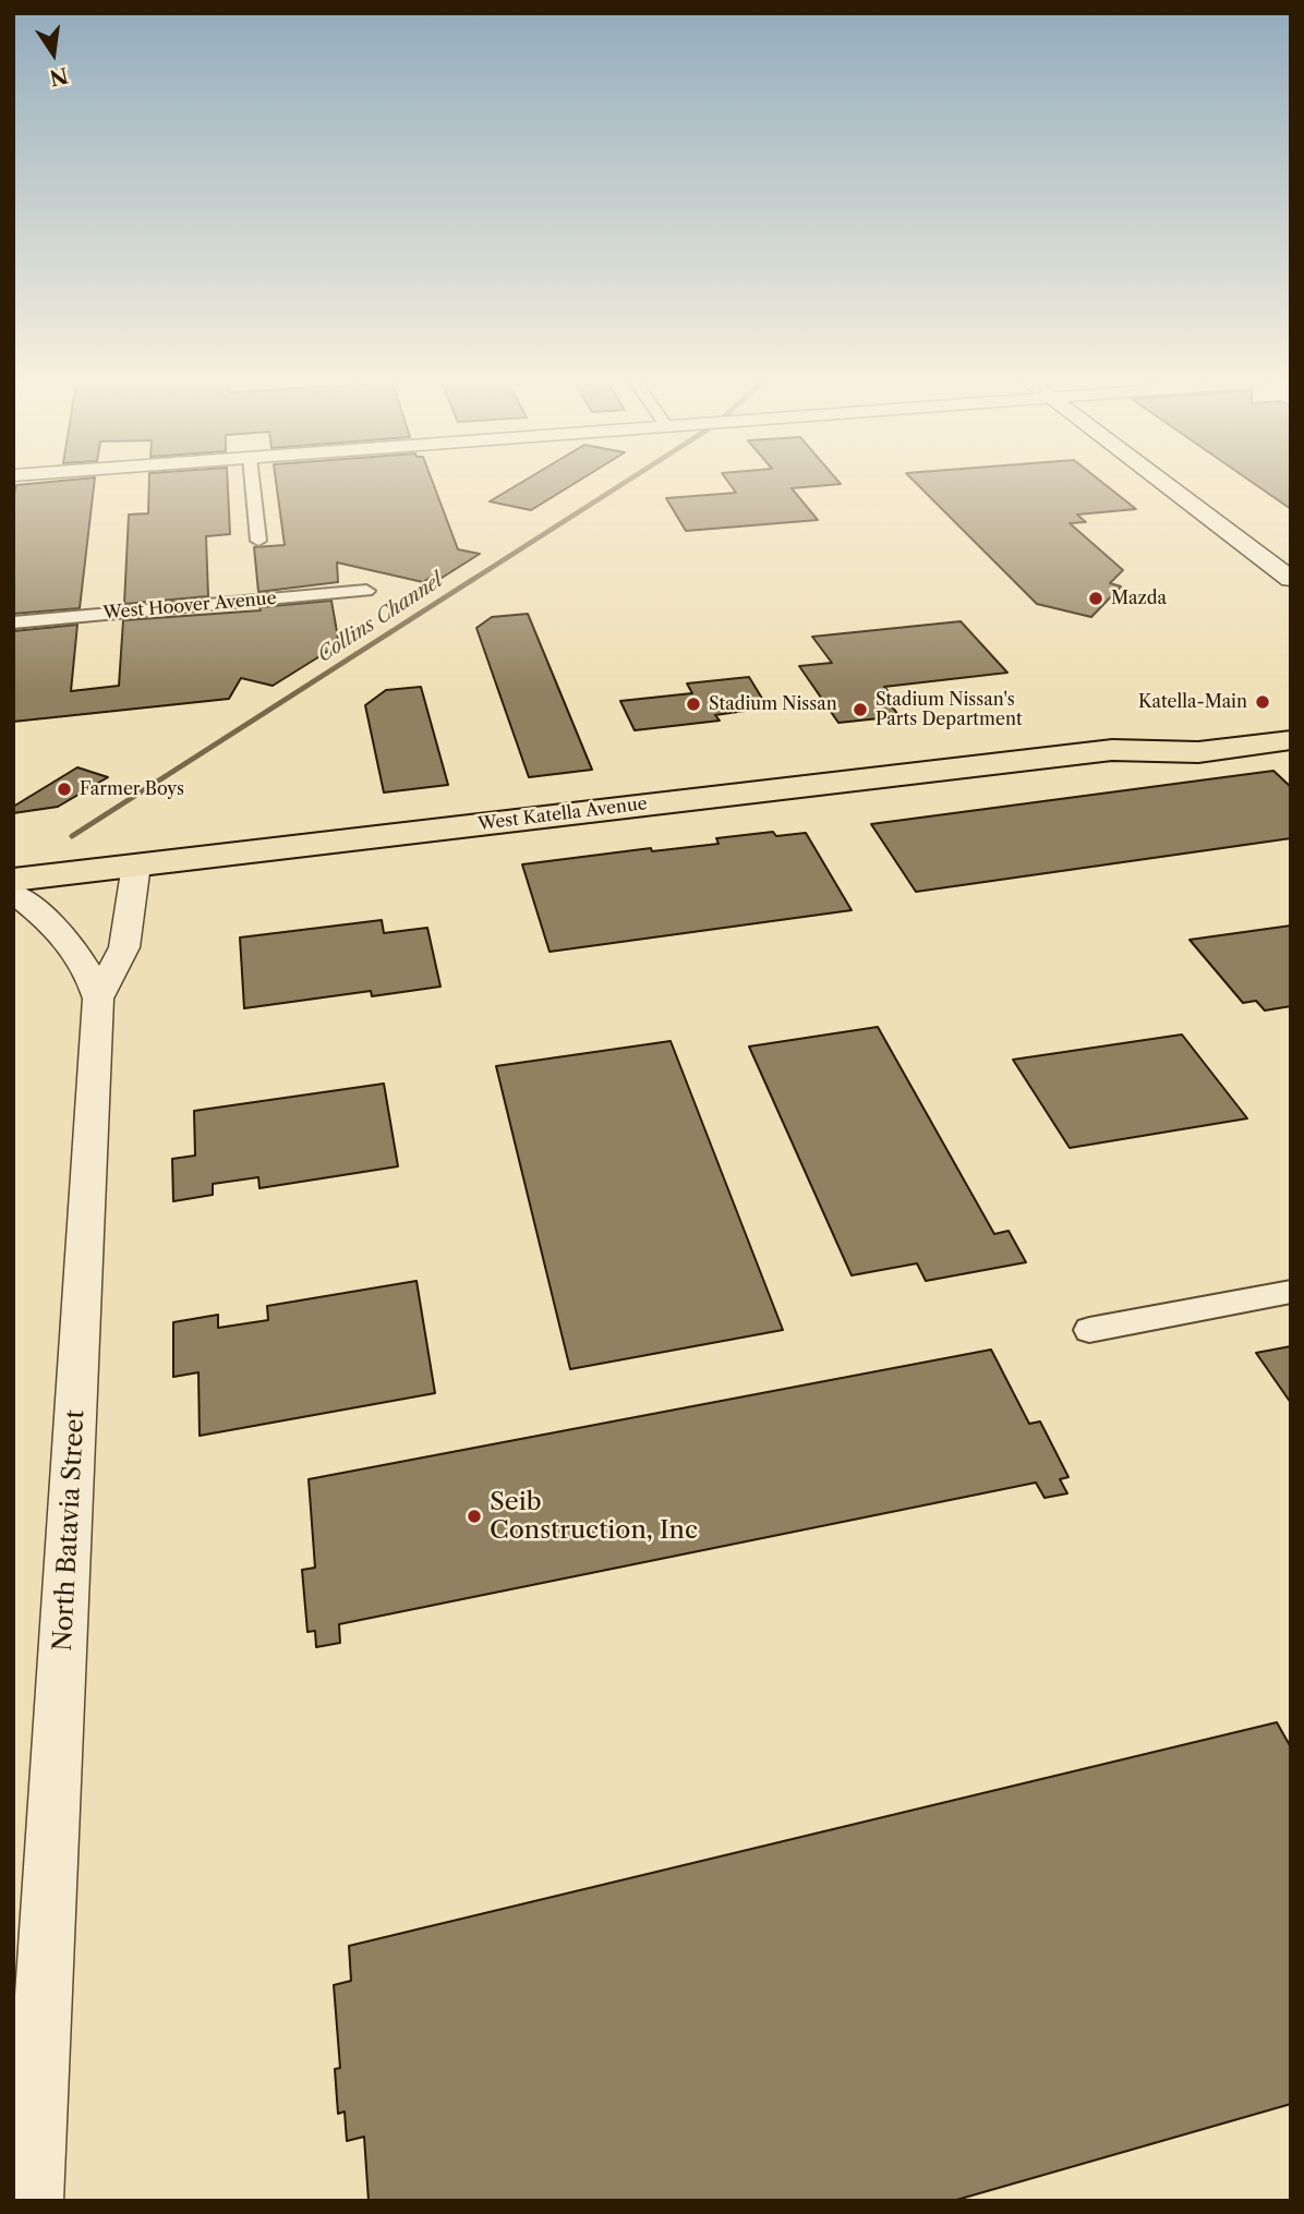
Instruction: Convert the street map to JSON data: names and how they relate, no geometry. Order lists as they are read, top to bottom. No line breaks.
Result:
{"streets":{"main road":["West Katella Avenue"],"street":["West Hoover Avenue","North Batavia Street"]},"water":["Collins Channel"],"places":["Mazda","Katella-Main","Stadium Nissan","Stadium Nissan's Parts Department","Farmer Boys","Seib Construction, Inc"],"north":"bottom"}
